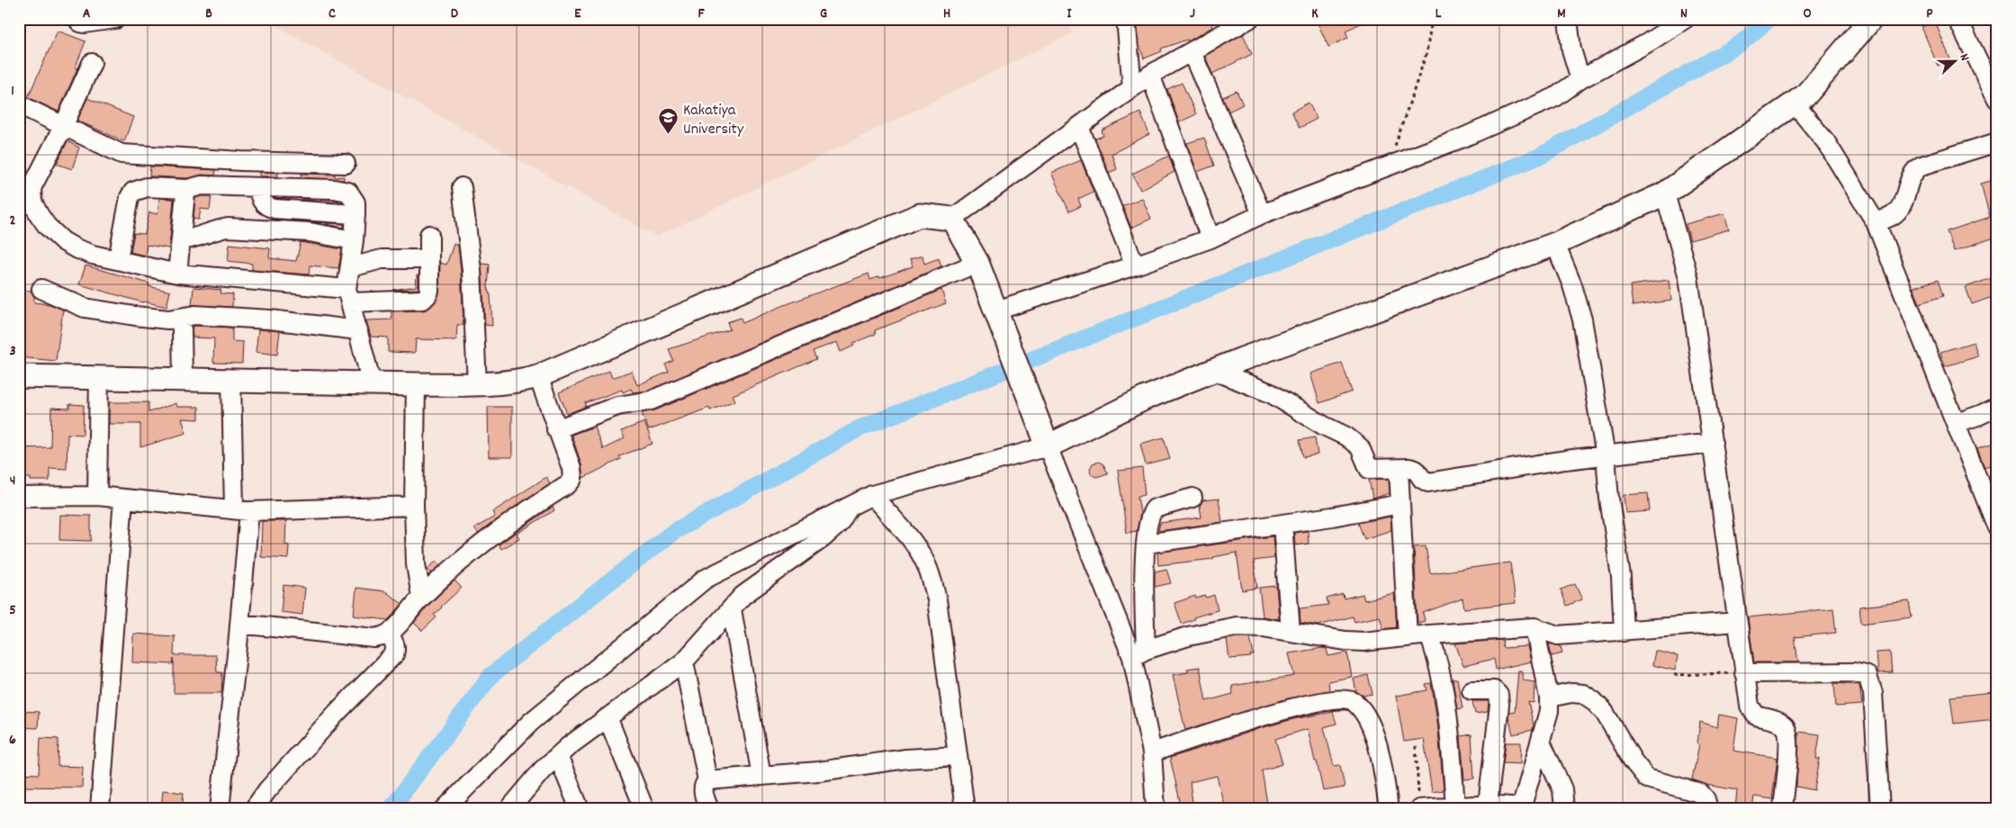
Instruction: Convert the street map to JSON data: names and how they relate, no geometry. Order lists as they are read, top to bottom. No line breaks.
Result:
{"places":{"school or university":["Kakatiya University"]},"north":"right","grid":{"columns":["A","B","C","D","E","F","G","H","I","J","K","L","M","N","O","P"],"rows":["1","2","3","4","5","6"]}}
